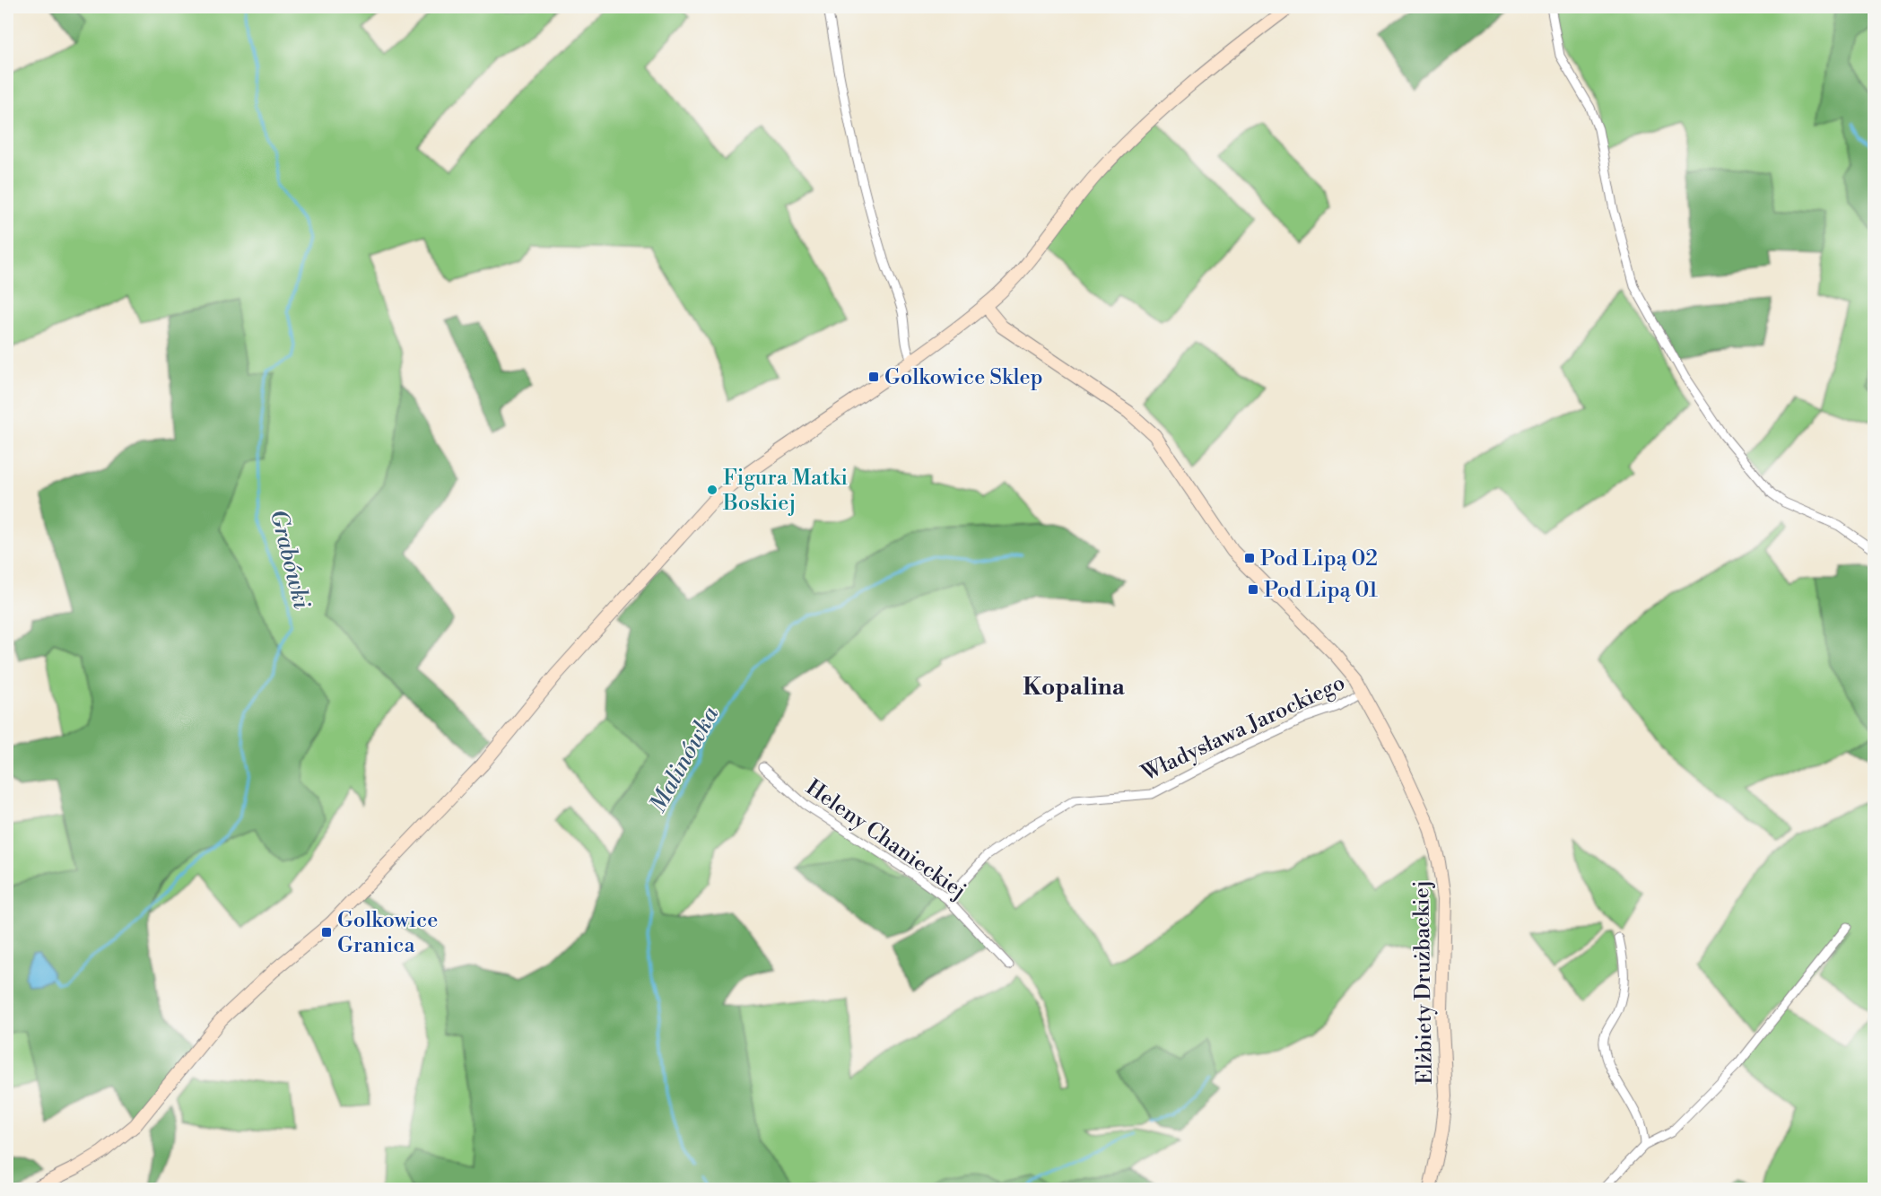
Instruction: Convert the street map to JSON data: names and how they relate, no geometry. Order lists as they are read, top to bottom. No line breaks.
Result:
{"streets":{"street":["Władysława Jarockiego","Heleny Chanieckiej","Elżbiety Drużbackiej"]},"crossings":[["Władysława Jarockiego","Heleny Chanieckiej"],["Władysława Jarockiego","Elżbiety Drużbackiej"]],"districts":["Kopalina"],"water":["Grabówki","Malinówka"],"places":{"transit":["Golkowice Sklep","Pod Lipą 02","Pod Lipą 01","Golkowice Granica"],"other":["Figura Matki Boskiej"]}}
